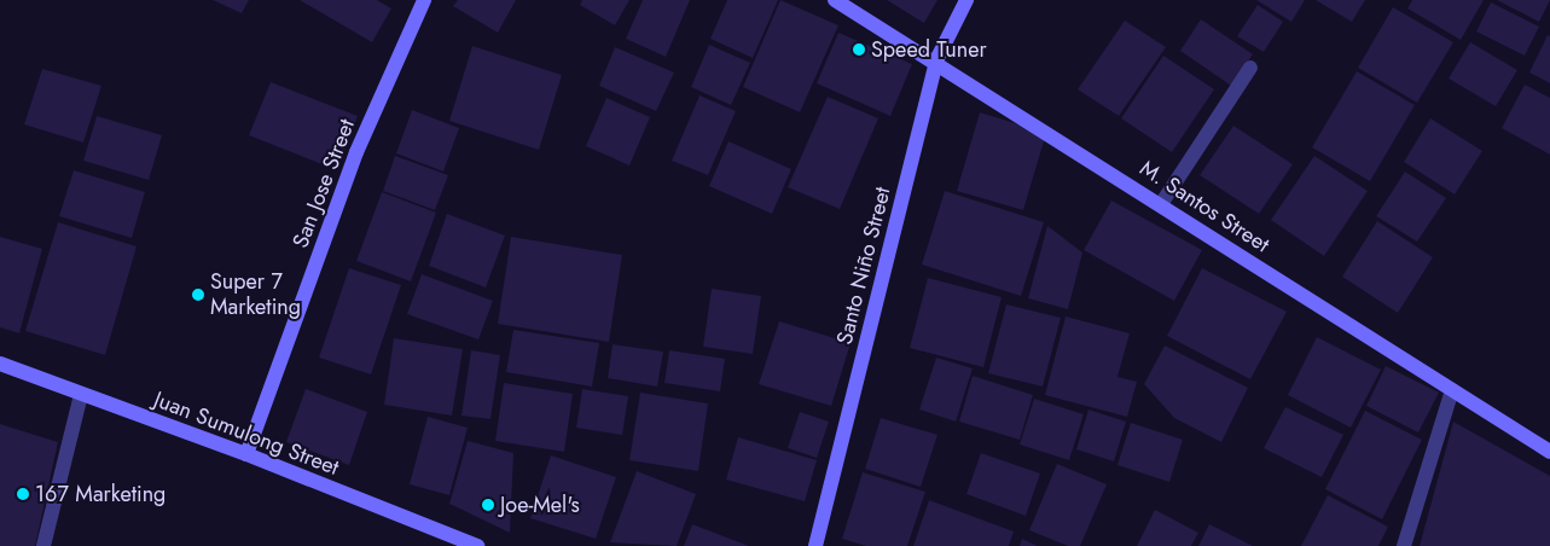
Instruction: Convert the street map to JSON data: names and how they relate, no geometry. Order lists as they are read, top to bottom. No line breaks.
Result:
{"streets":{"street":["San Jose Street","M. Santos Street","Santo Niño Street","Juan Sumulong Street"]},"crossings":[["San Jose Street","Juan Sumulong Street"],["M. Santos Street","Santo Niño Street"]],"places":["Speed Tuner","Super 7 Marketing","167 Marketing","Joe-Mel's"]}
